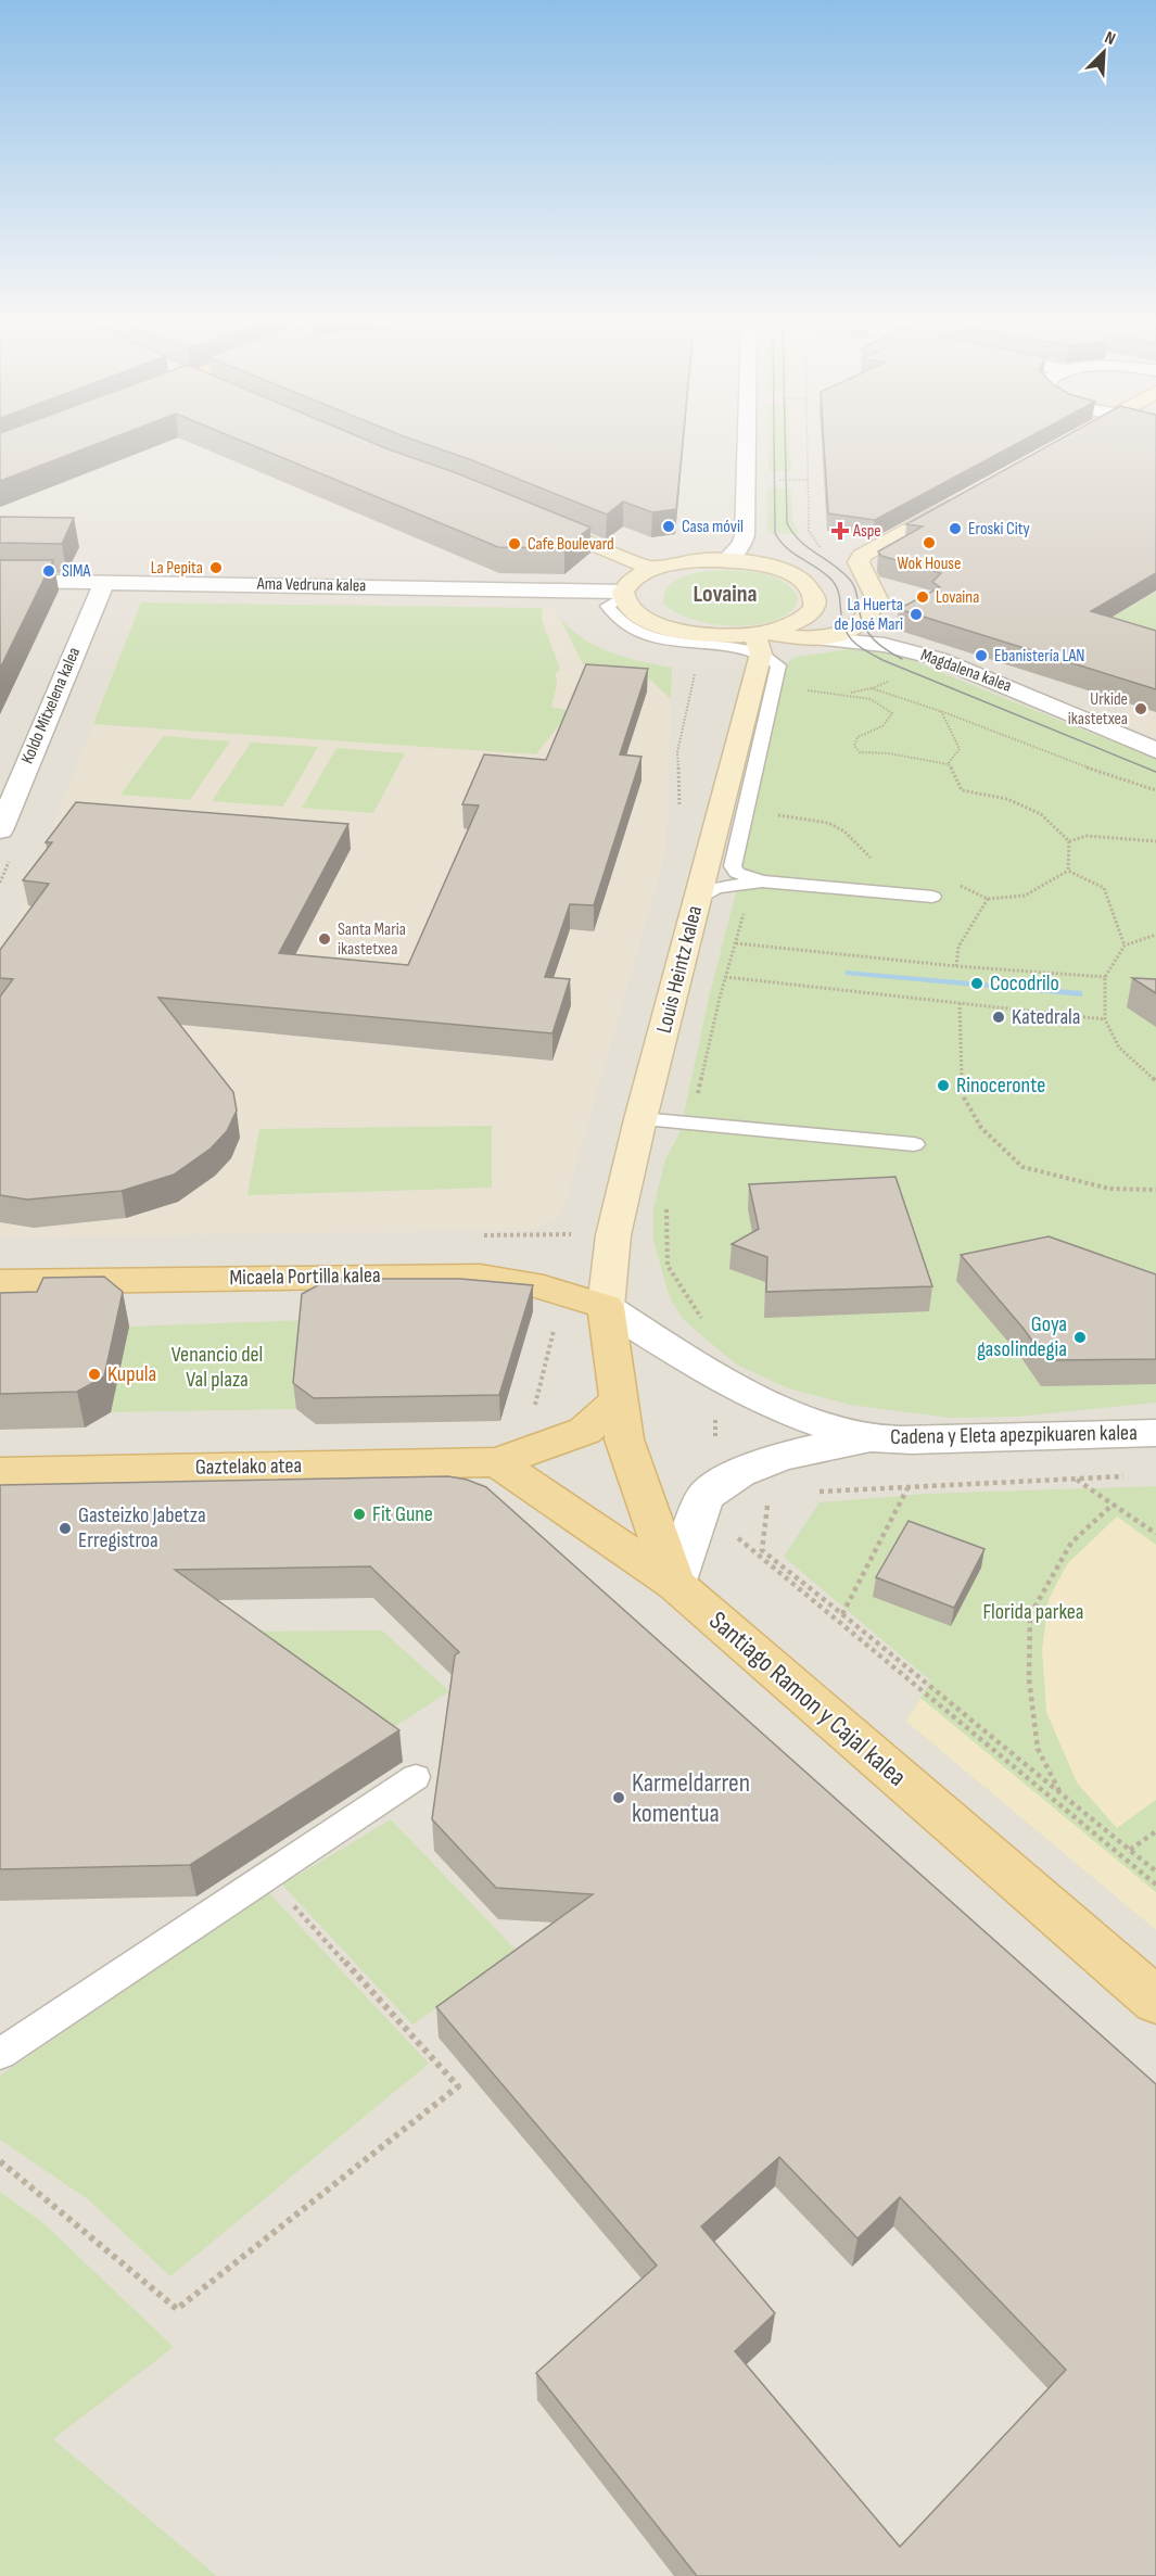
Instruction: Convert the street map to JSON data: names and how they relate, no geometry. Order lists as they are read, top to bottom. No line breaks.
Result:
{"streets":{"main road":["Magdalena kalea","Louis Heintz kalea","Micaela Portilla kalea","Gaztelako atea","Santiago Ramon y Cajal kalea"],"street":["Ama Vedruna kalea","Koldo Mitxelena kalea","Cadena y Eleta apezpikuaren kalea"]},"crossings":[["Ama Vedruna kalea","Koldo Mitxelena kalea"],["Magdalena kalea","Louis Heintz kalea"],["Louis Heintz kalea","Micaela Portilla kalea"],["Louis Heintz kalea","Cadena y Eleta apezpikuaren kalea"],["Louis Heintz kalea","Santiago Ramon y Cajal kalea"],["Micaela Portilla kalea","Cadena y Eleta apezpikuaren kalea"],["Micaela Portilla kalea","Santiago Ramon y Cajal kalea"],["Cadena y Eleta apezpikuaren kalea","Santiago Ramon y Cajal kalea"],["Gaztelako atea","Santiago Ramon y Cajal kalea"]],"districts":["Lovaina"],"parks":["Venancio del Val plaza","Florida parkea"],"places":{"other":["Casa móvil","Eroski City","Wok House","Cafe Boulevard","La Pepita","SIMA","Lovaina","La Huerta de José Mari","Ebanistería LAN","Urkide ikastetxea","Santa Maria ikastetxea","Cocodrilo","Katedrala","Rinoceronte","Goya gasolindegia","Kupula","Fit Gune","Gasteizko Jabetza Erregistroa","Karmeldarren komentua"],"health":["Aspe"]},"north":"top right"}
